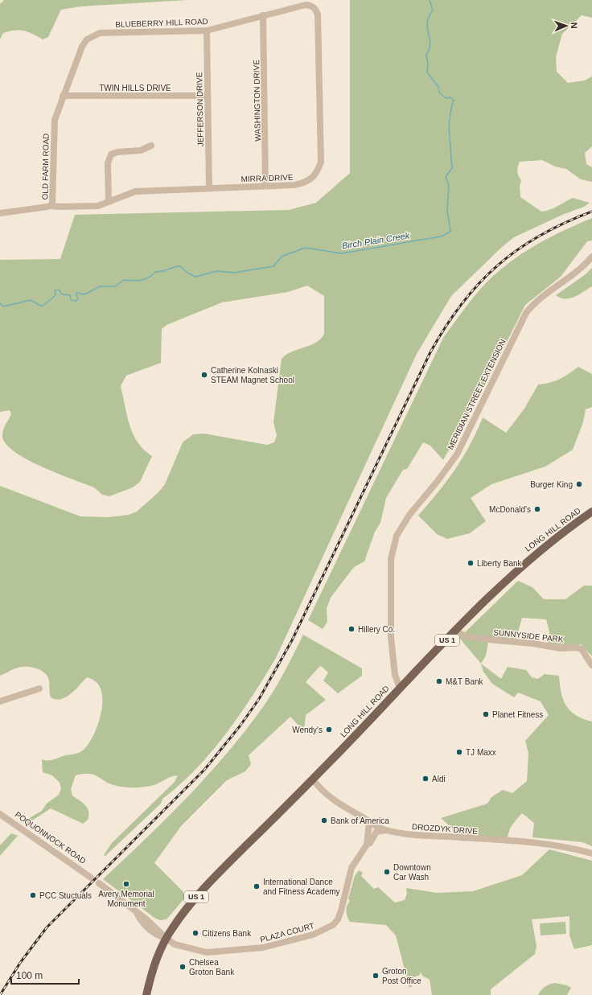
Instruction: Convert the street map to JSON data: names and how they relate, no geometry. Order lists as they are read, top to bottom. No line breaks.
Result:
{"streets":{"main road":["LONG HILL ROAD","US 1"],"street":["BLUEBERRY HILL ROAD","TWIN HILLS DRIVE","WASHINGTON DRIVE","JEFFERSON DRIVE","OLD FARM ROAD","MIRRA DRIVE","MERIDIAN STREET EXTENSION","SUNNYSIDE PARK","DROZDYK DRIVE","POQUONNOCK ROAD","PLAZA COURT"]},"crossings":[["BLUEBERRY HILL ROAD","TWIN HILLS DRIVE"],["BLUEBERRY HILL ROAD","WASHINGTON DRIVE"],["BLUEBERRY HILL ROAD","JEFFERSON DRIVE"],["BLUEBERRY HILL ROAD","OLD FARM ROAD"],["BLUEBERRY HILL ROAD","MIRRA DRIVE"],["TWIN HILLS DRIVE","JEFFERSON DRIVE"],["TWIN HILLS DRIVE","OLD FARM ROAD"],["WASHINGTON DRIVE","MIRRA DRIVE"],["JEFFERSON DRIVE","MIRRA DRIVE"],["OLD FARM ROAD","MIRRA DRIVE"],["MERIDIAN STREET EXTENSION","LONG HILL ROAD"],["LONG HILL ROAD","SUNNYSIDE PARK"],["LONG HILL ROAD","US 1"],["LONG HILL ROAD","DROZDYK DRIVE"],["LONG HILL ROAD","PLAZA COURT"],["US 1","PLAZA COURT"],["DROZDYK DRIVE","PLAZA COURT"]],"water":["Birch Plain Creek"],"places":["Catherine Kolnaski STEAM Magnet School","Burger King","McDonald's","Liberty Bank","Hillery Co.","M&T Bank","Planet Fitness","Wendy's","TJ Maxx","Aldi","Bank of America","Downtown Car Wash","Avery Memorial Monument","International Dance and Fitness Academy","PCC Stuctuals","Citizens Bank","Chelsea Groton Bank","Groton Post Office"],"scale_bar":"100 m","north":"right"}
